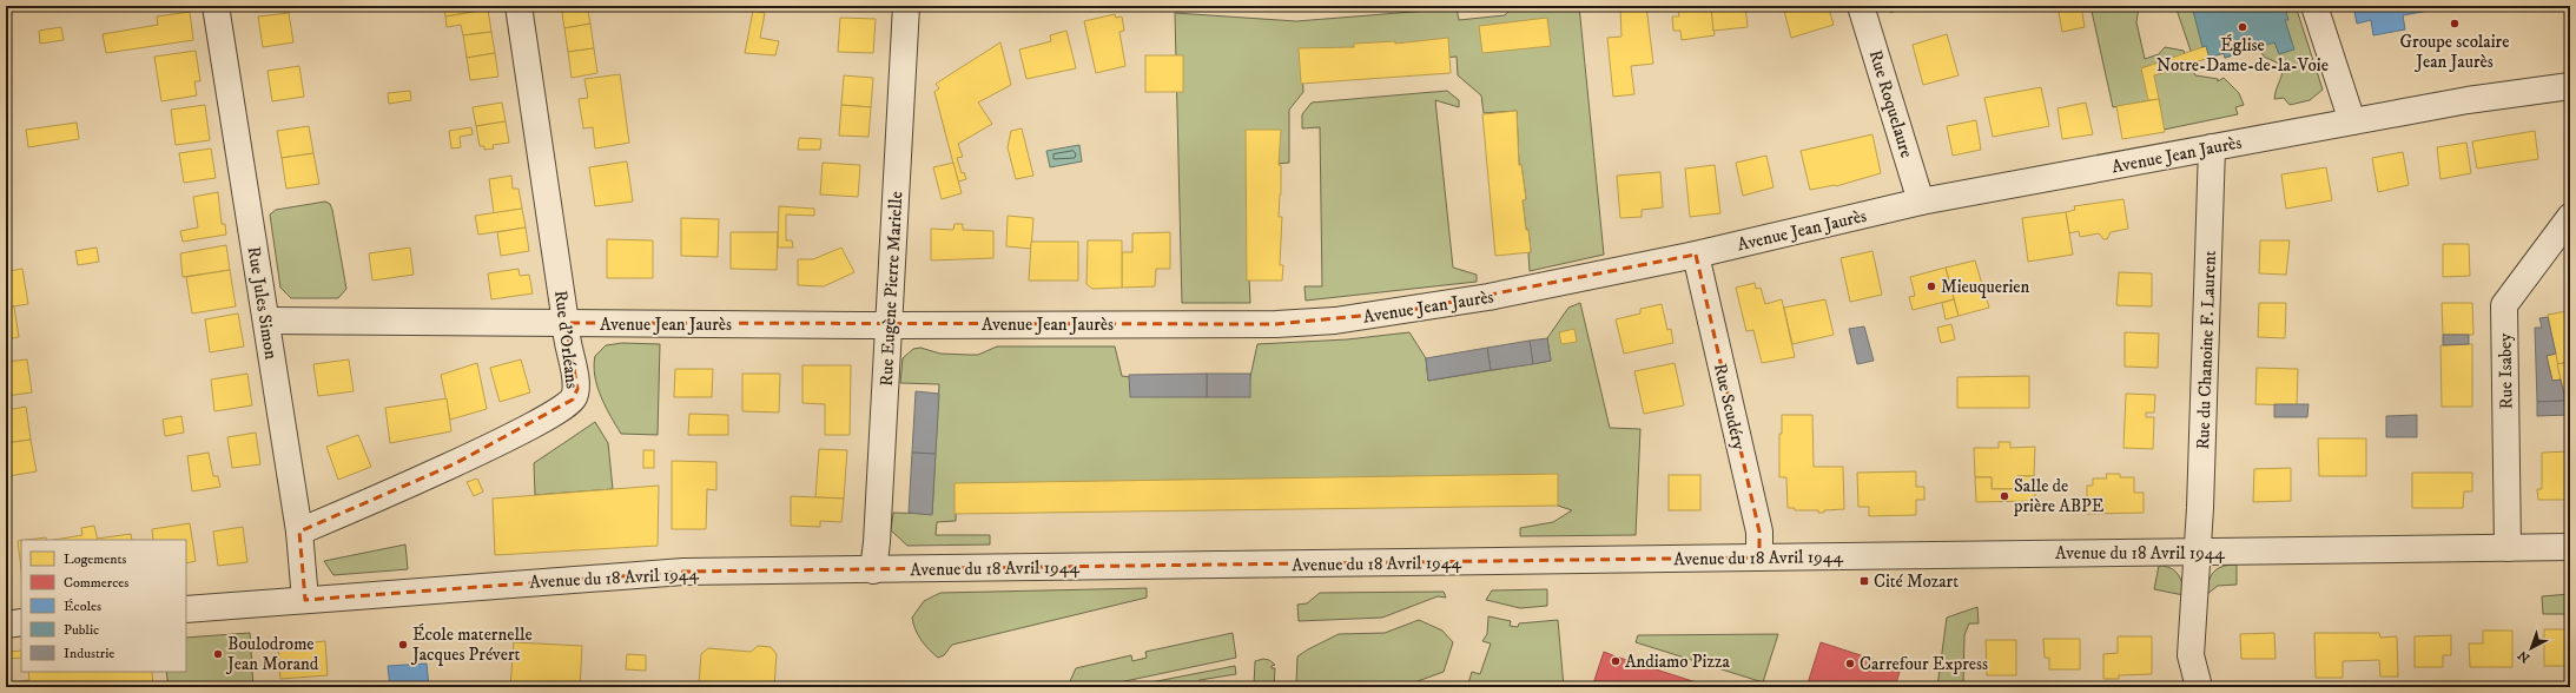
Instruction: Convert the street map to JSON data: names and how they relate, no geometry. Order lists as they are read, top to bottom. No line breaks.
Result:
{"streets":{"street":["Rue Roquelaure","Avenue Jean Jaurès","Rue Eugène Pierre Marielle","Rue Jules Simon","Rue d'Orléans","Rue du Chanoine F. Laurent","Rue Isabey","Rue Scudéry","Avenue du 18 Avril 1944"]},"crossings":[["Rue Roquelaure","Avenue Jean Jaurès"],["Avenue Jean Jaurès","Rue Eugène Pierre Marielle"],["Avenue Jean Jaurès","Rue Jules Simon"],["Avenue Jean Jaurès","Rue d'Orléans"],["Avenue Jean Jaurès","Rue du Chanoine F. Laurent"],["Avenue Jean Jaurès","Rue Scudéry"],["Rue Eugène Pierre Marielle","Avenue du 18 Avril 1944"],["Rue Jules Simon","Rue d'Orléans"],["Rue Jules Simon","Avenue du 18 Avril 1944"],["Rue du Chanoine F. Laurent","Avenue du 18 Avril 1944"],["Rue Isabey","Avenue du 18 Avril 1944"],["Rue Scudéry","Avenue du 18 Avril 1944"]],"places":{"other":["Groupe scolaire Jean Jaurès","Église Notre-Dame-de-la-Voie","Mieuquerien","Salle de prière ABPE","École maternelle Jacques Prévert","Boulodrome Jean Morand","Andiamo Pizza","Carrefour Express"],"transit":["Cité Mozart"]},"legend":["Logements","Commerces","Écoles","Public","Industrie"],"north":"bottom left"}
